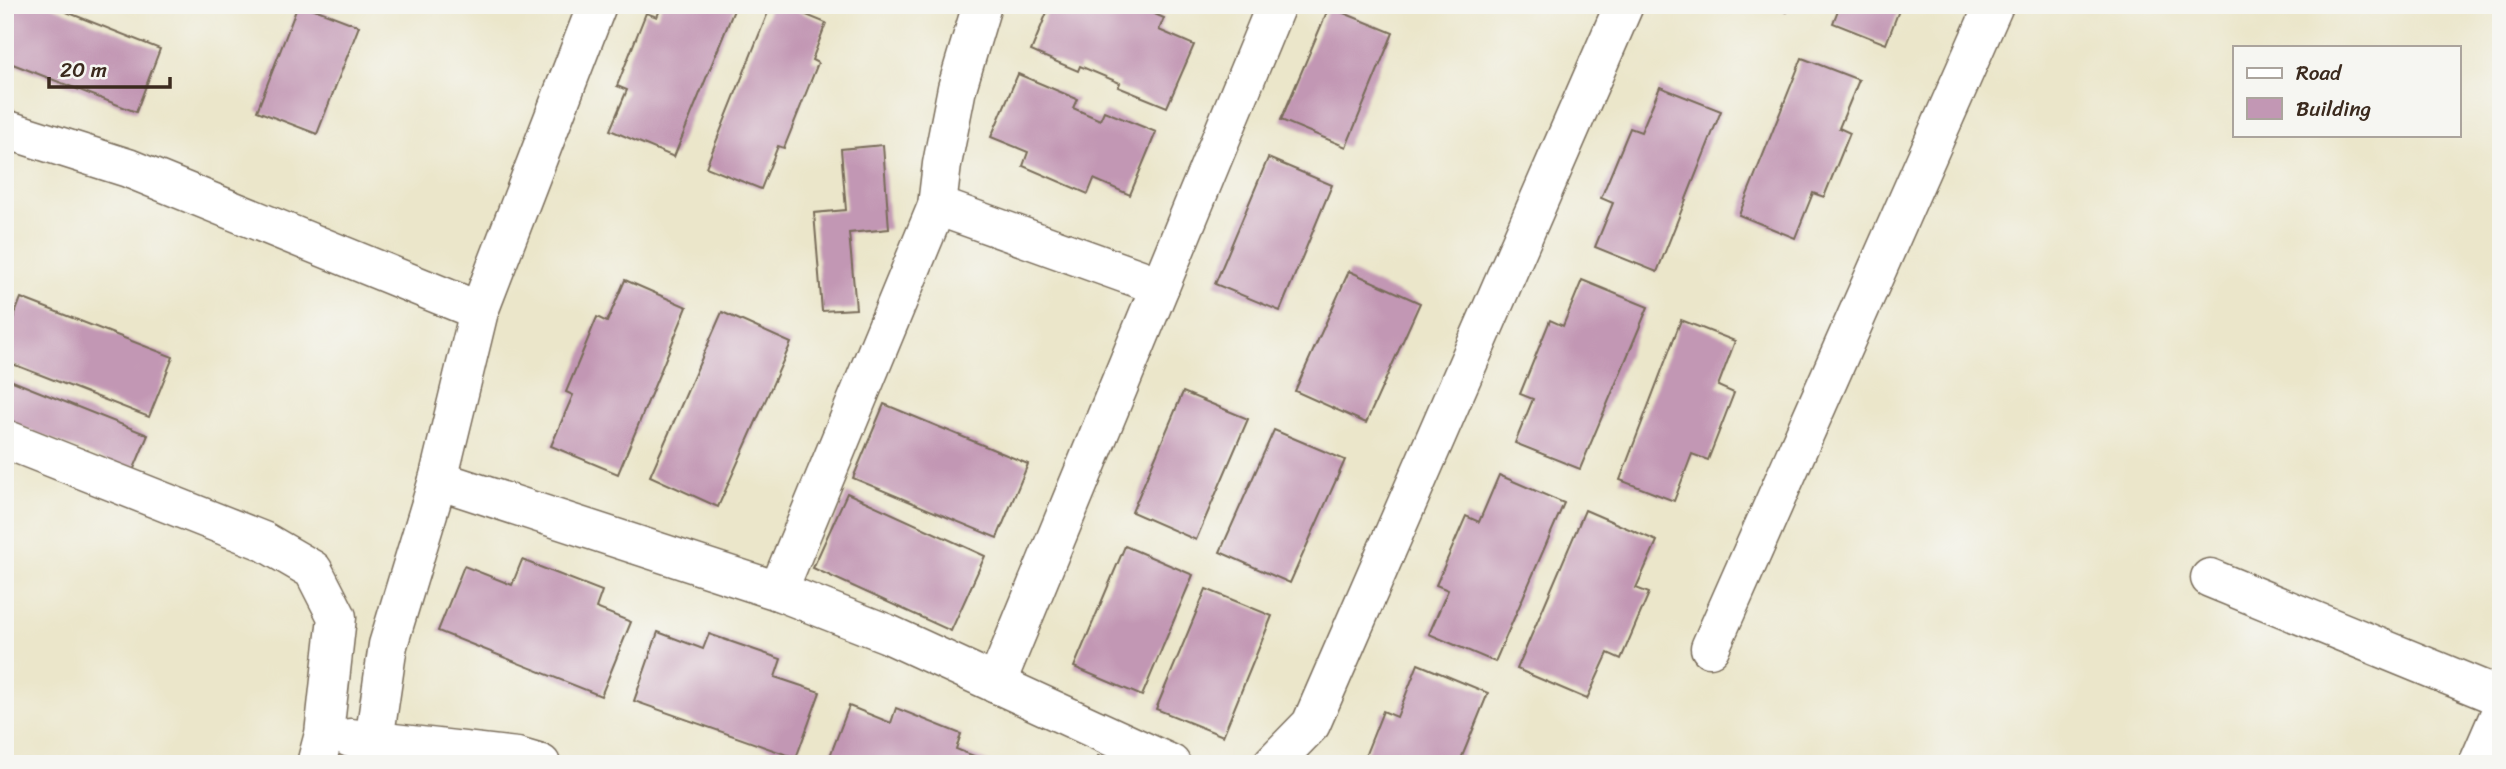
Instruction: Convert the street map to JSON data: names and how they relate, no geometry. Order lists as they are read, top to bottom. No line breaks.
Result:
{"legend":["Road","Building"],"scale_bar":"20 m"}
